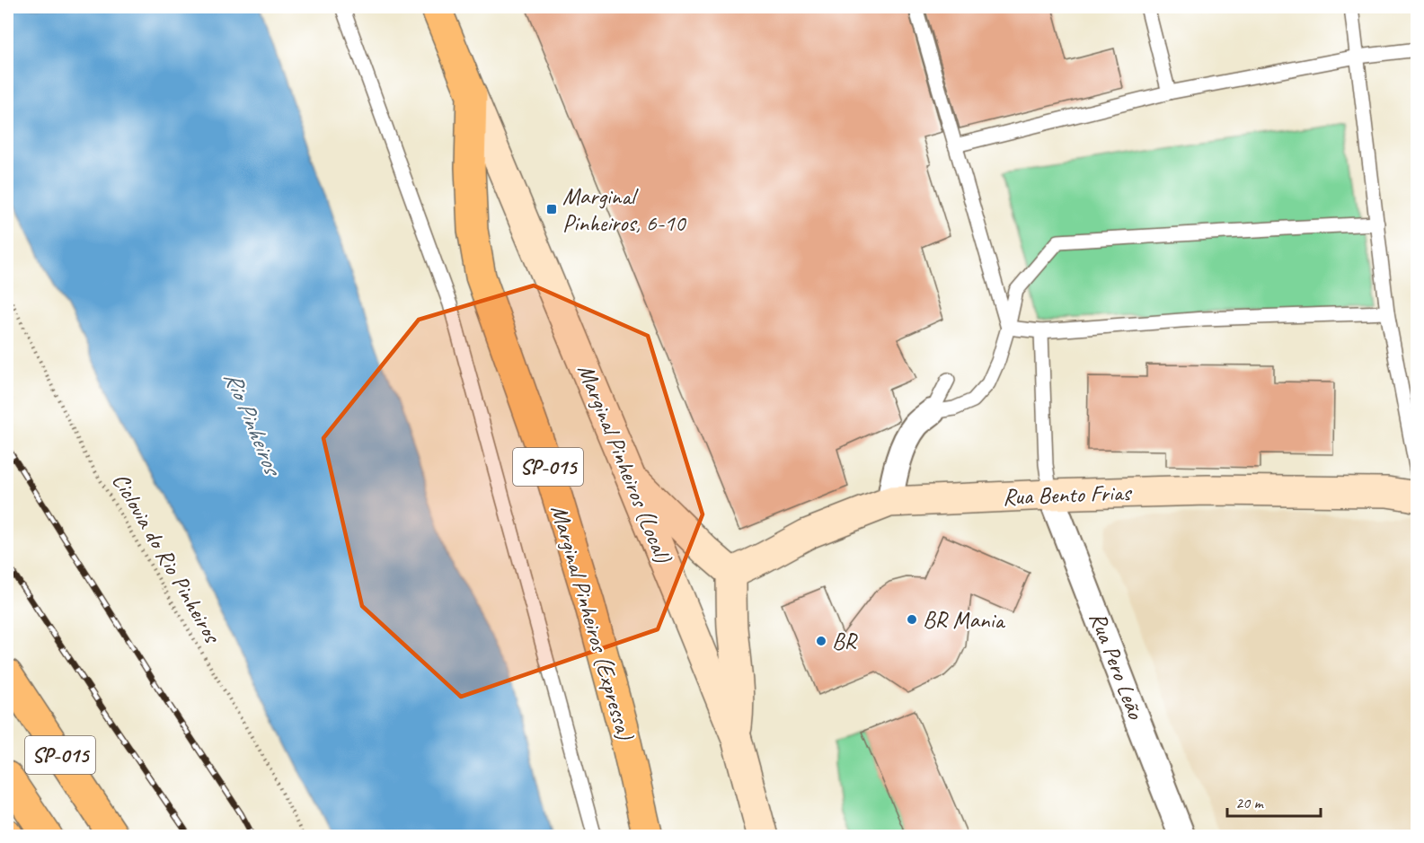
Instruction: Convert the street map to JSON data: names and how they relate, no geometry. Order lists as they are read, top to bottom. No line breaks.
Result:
{"streets":{"highway":["SP-015","Marginal Pinheiros (Expressa)"],"main road":["Marginal Pinheiros (Local)","Rua Bento Frias"],"street":["Rua Pero Leão"],"path":["Ciclovia do Rio Pinheiros"]},"crossings":[["Marginal Pinheiros (Local)","Marginal Pinheiros (Expressa)"],["Rua Bento Frias","Rua Pero Leão"]],"water":["Rio Pinheiros"],"places":{"transit":["Marginal Pinheiros, 6-10"],"other":["BR Mania","BR"]},"scale_bar":"20 m"}
